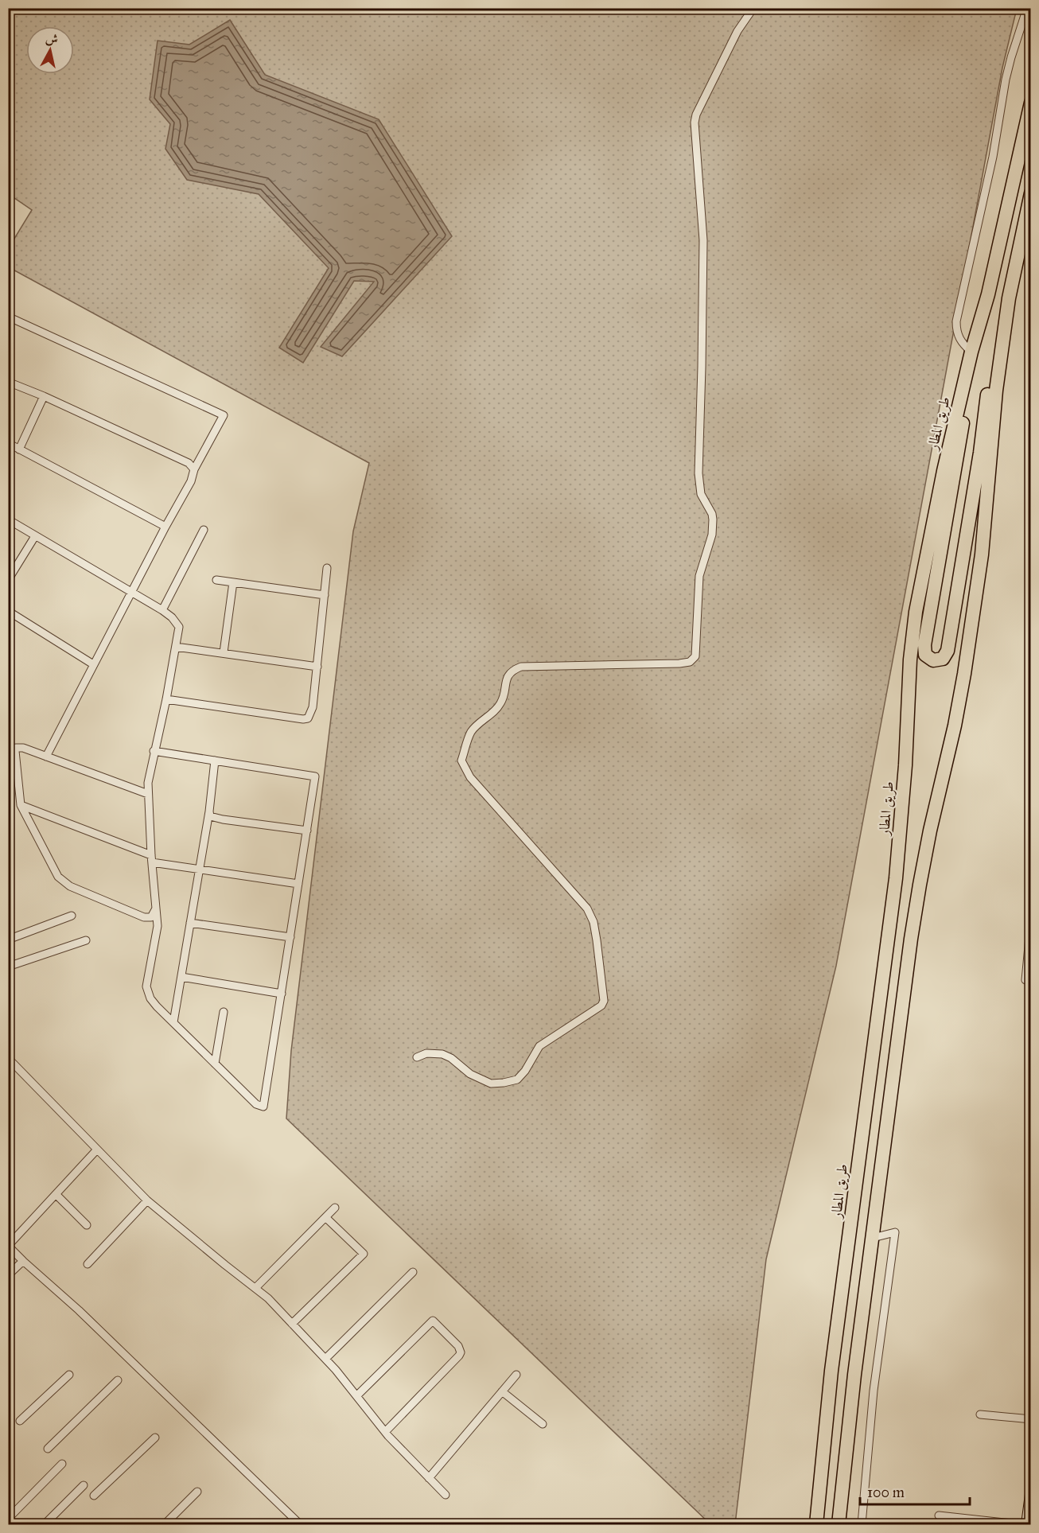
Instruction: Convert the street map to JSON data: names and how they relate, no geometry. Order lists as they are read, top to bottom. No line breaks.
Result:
{"streets":{"highway":["طريق المطار"]},"scale_bar":"100 m","north":"top"}
